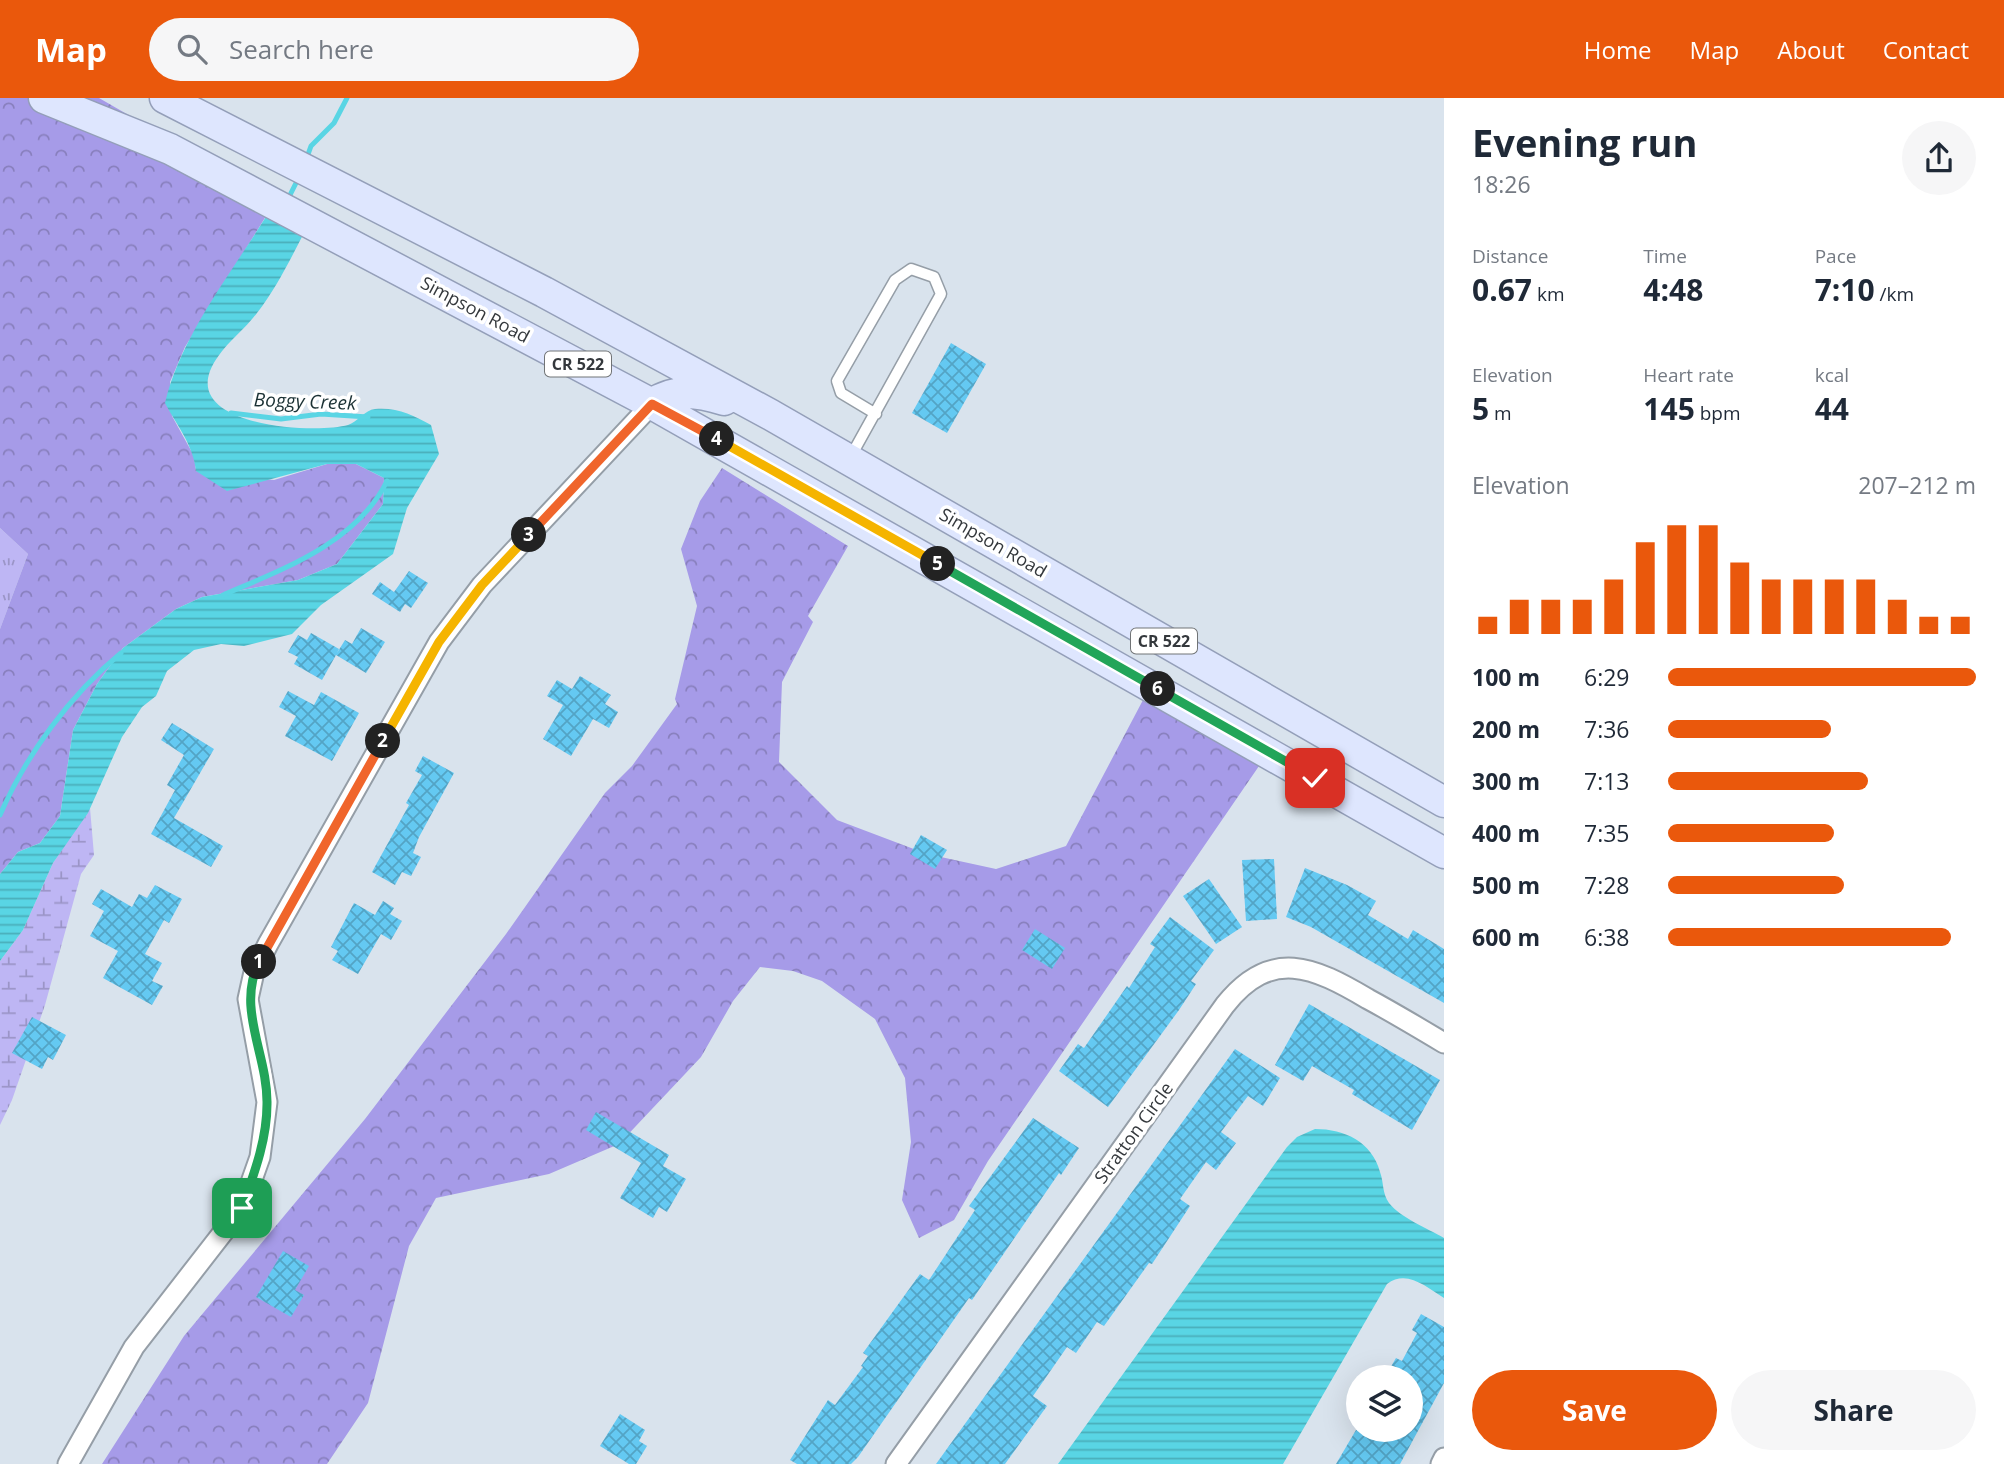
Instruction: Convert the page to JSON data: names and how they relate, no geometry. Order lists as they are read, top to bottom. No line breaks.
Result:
{"streets":{"main road":["Simpson Road","CR 522"],"street":["Stratton Circle"]},"water":["Boggy Creek"],"page":{"header":"Map","search":"Search here","nav":["Home","Map","About","Contact"],"heading":["Evening run","18:26"],"stats":[["Distance","0.67 km"],["Time","4:48"],["Pace","7:10 /km"],["Elevation","5 m"],["Heart rate","145 bpm"],["kcal","44"]],"pins":["4","3","5","6","2","1"],"chart":["Elevation","207–212 m"],"list":[{"name":"100 m","note":"6:29"},{"name":"200 m","note":"7:36"},{"name":"300 m","note":"7:13"},{"name":"400 m","note":"7:35"},{"name":"500 m","note":"7:28"},{"name":"600 m","note":"6:38"}],"buttons":["Save","Share"]}}
